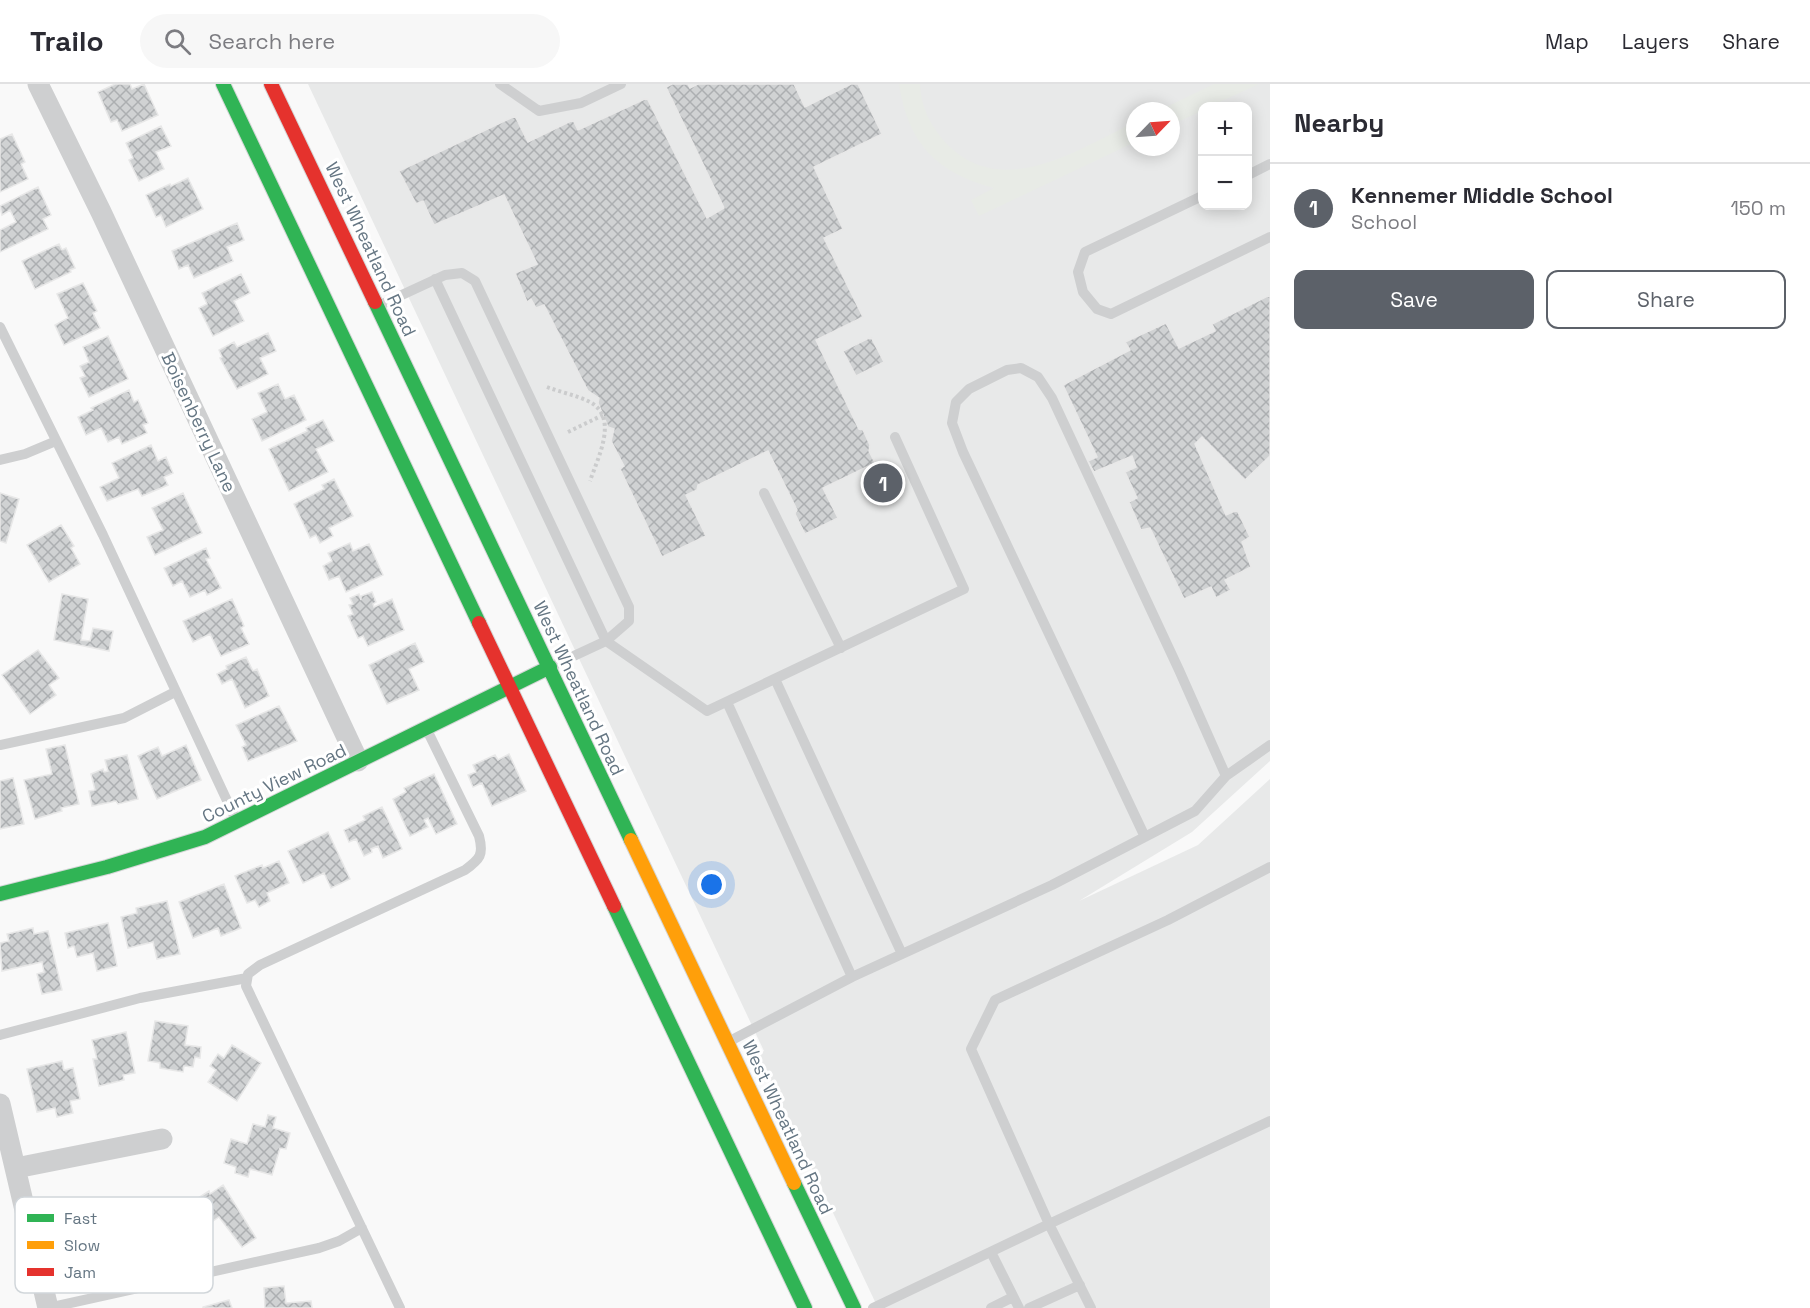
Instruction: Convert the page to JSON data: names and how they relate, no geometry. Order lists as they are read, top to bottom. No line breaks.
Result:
{"streets":{"main road":["West Wheatland Road","County View Road"],"street":["Boisenberry Lane"]},"crossings":[["West Wheatland Road","County View Road"],["Boisenberry Lane","County View Road"]],"legend":["Fast","Slow","Jam"],"north":"top right","page":{"header":"Trailo","search":"Search here","nav":["Map","Layers","Share"],"heading":"Nearby","map_buttons":["+","−"],"list":[{"mark":"1","name":"Kennemer Middle School","note":"School","value":"150 m"}],"buttons":["Save","Share"],"pins":"1"}}
